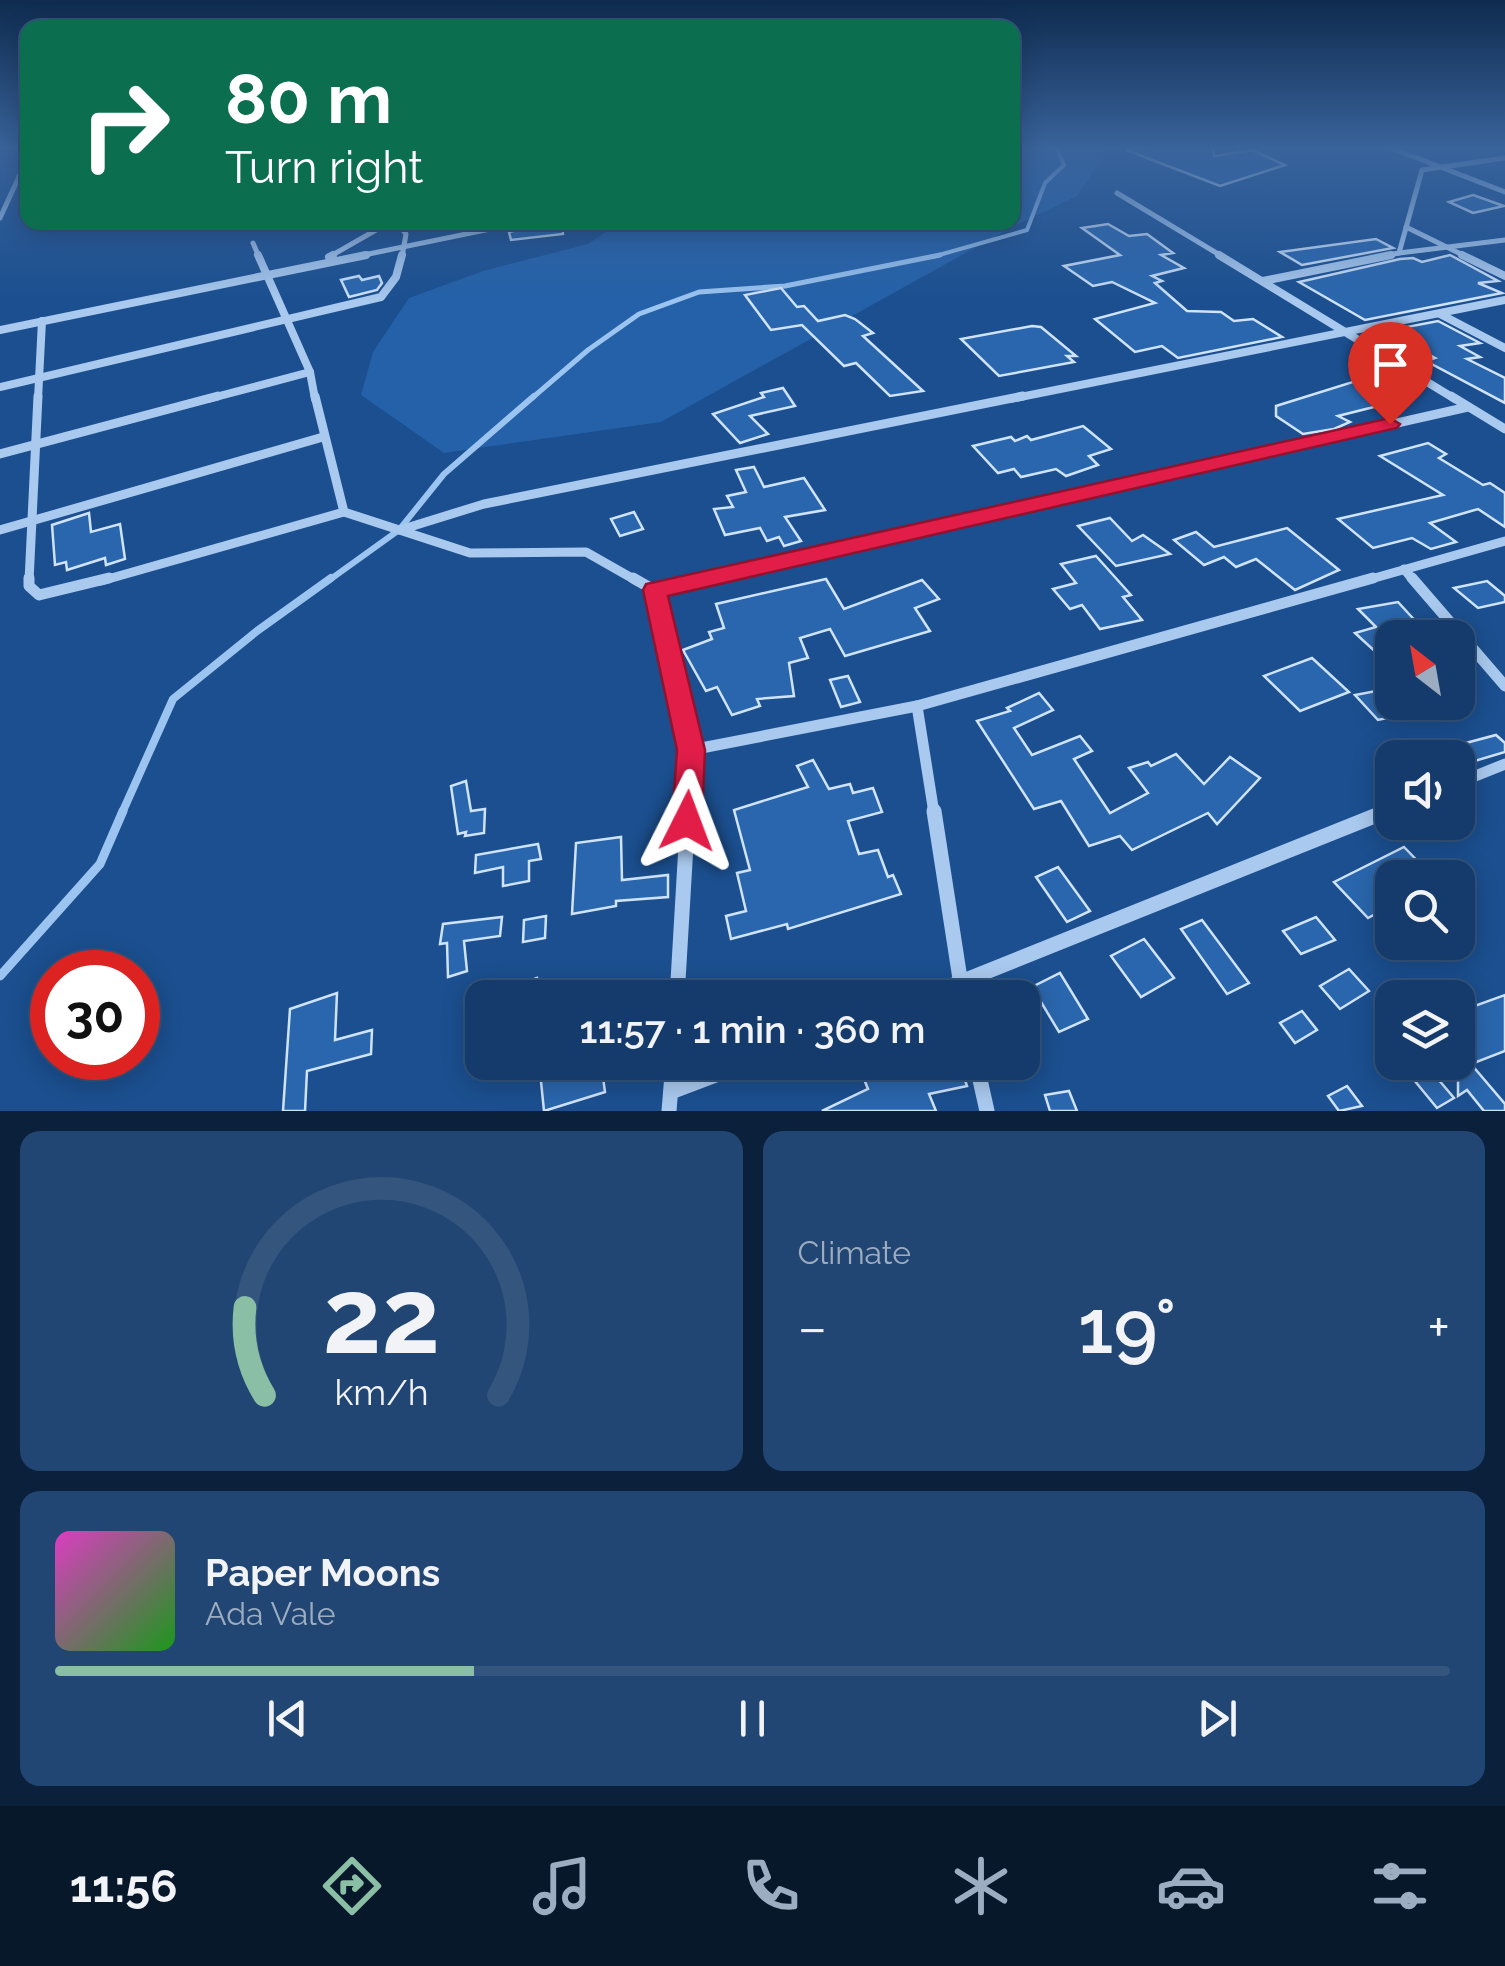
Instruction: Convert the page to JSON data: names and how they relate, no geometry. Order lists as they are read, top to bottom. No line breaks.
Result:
{"north":"top left","page":{"turn":["80 m","Turn right"],"limit":"30","trip":"11:57 · 1 min · 360 m","tile":"Climate","heat":["−","19°","+"],"song":["Paper Moons","Ada Vale"],"tabs":"11:56","gauge":["22","km/h"]}}
